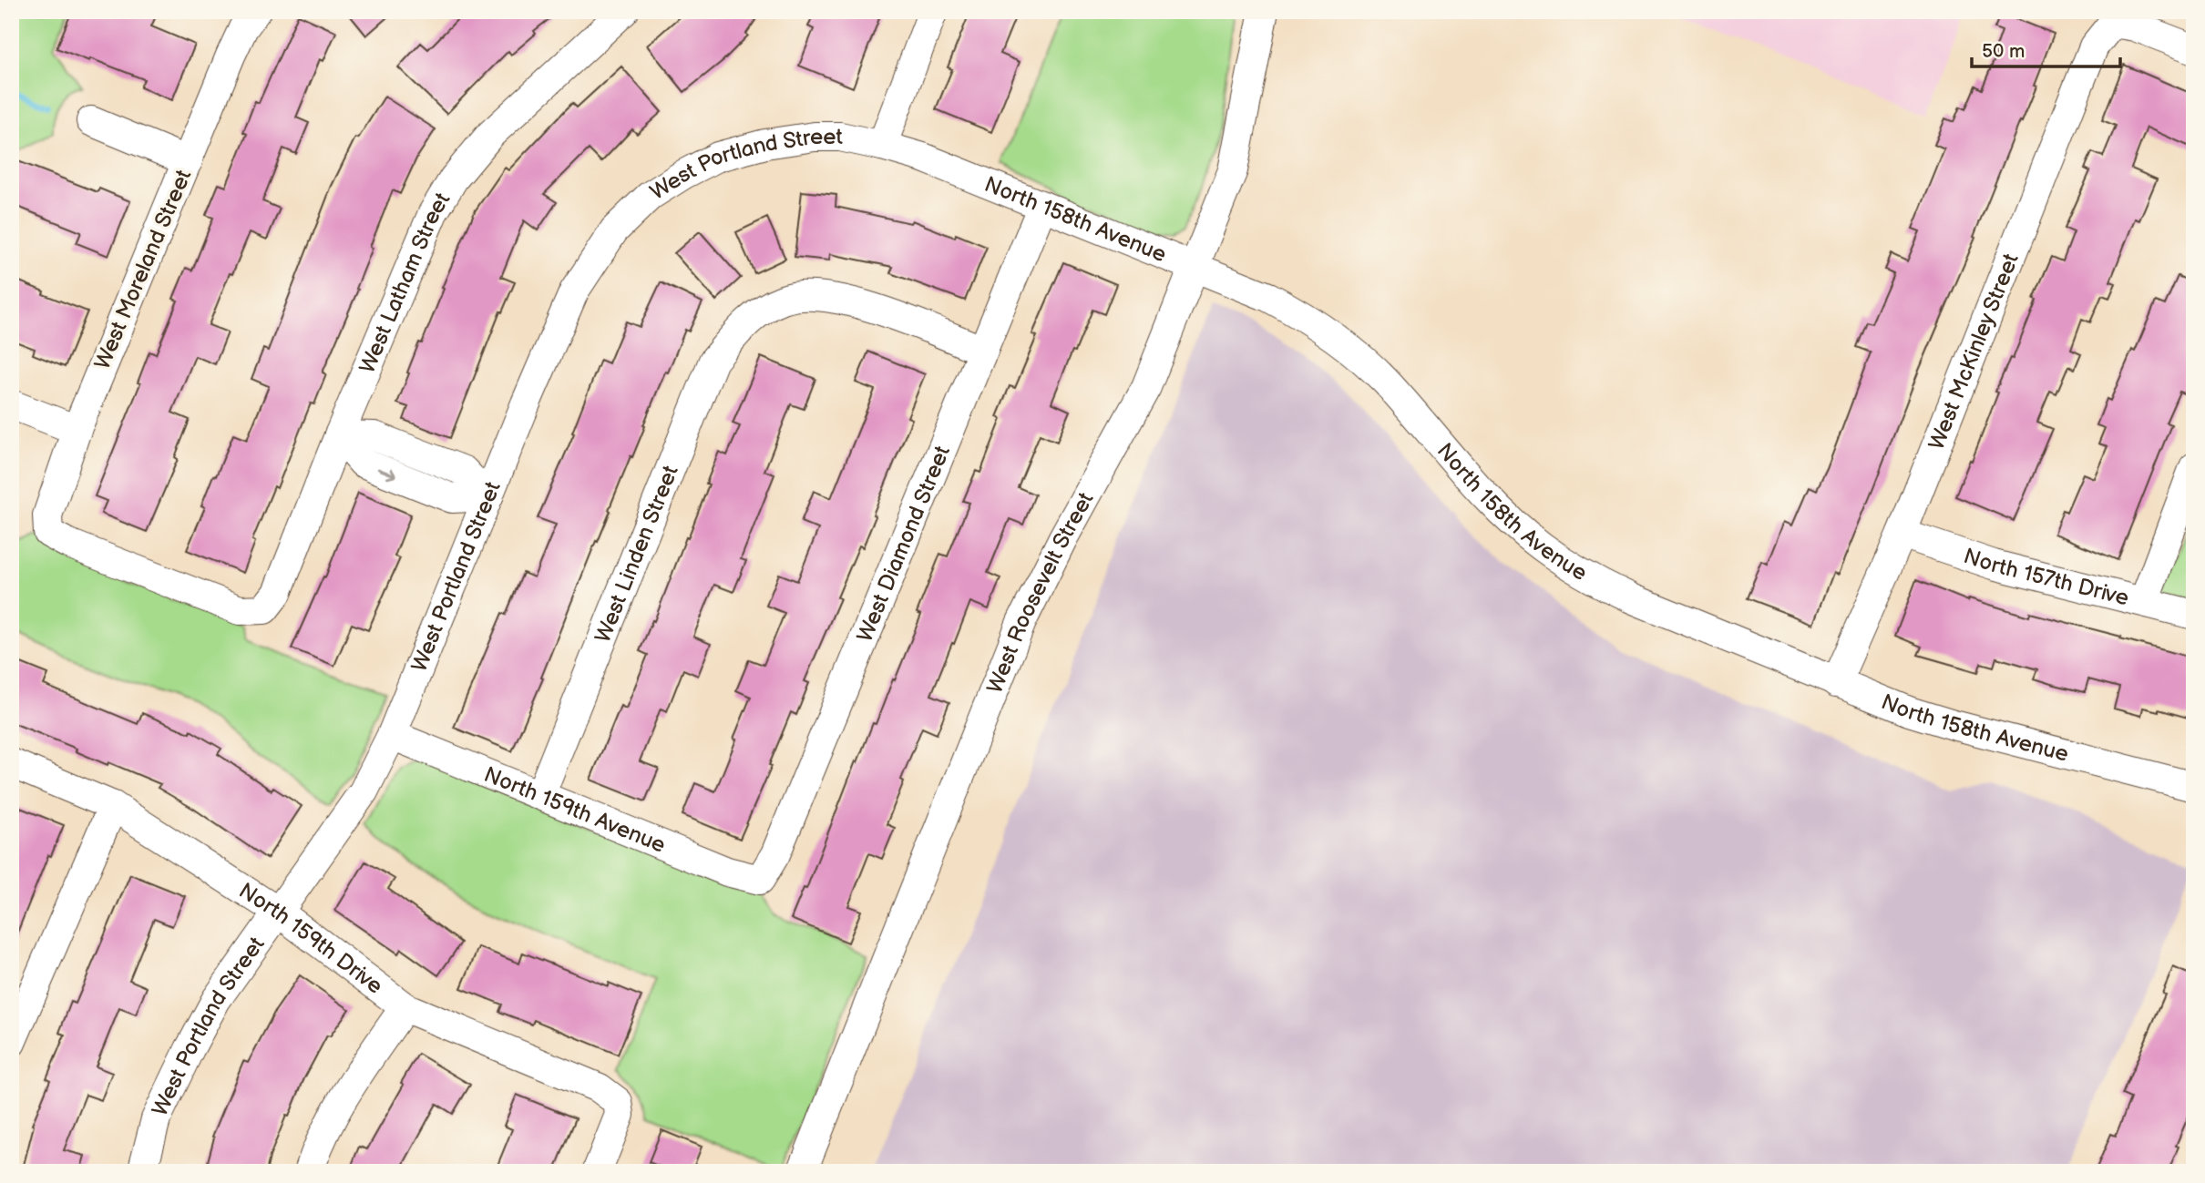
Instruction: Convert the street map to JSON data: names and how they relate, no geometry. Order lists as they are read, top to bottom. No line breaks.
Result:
{"streets":{"street":["West Portland Street","North 158th Avenue","West Moreland Street","West Latham Street","West McKinley Street","West Diamond Street","West Linden Street","North 157th Drive","West Roosevelt Street","North 159th Avenue","North 159th Drive"]},"crossings":[["West Portland Street","North 158th Avenue"],["West Portland Street","North 159th Avenue"],["West Portland Street","North 159th Drive"],["North 158th Avenue","West McKinley Street"],["North 158th Avenue","West Diamond Street"],["North 158th Avenue","West Roosevelt Street"],["West Moreland Street","West Latham Street"],["West McKinley Street","North 157th Drive"],["West Diamond Street","West Linden Street"],["West Diamond Street","North 159th Avenue"],["West Linden Street","North 159th Avenue"]],"scale_bar":"50 m"}
